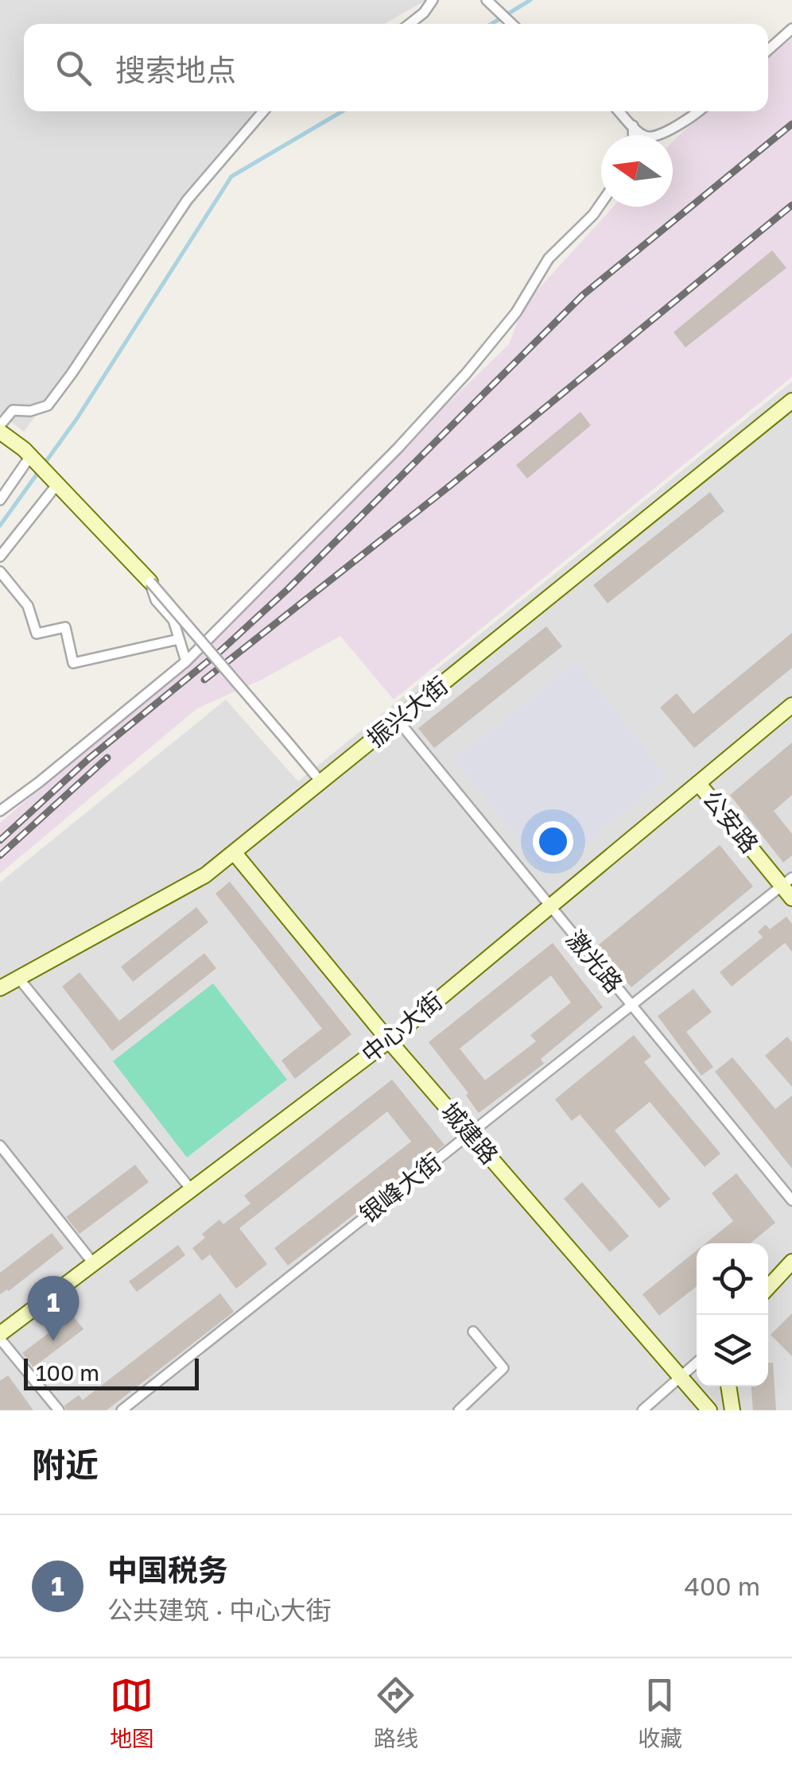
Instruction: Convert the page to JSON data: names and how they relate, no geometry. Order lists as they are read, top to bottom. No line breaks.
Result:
{"streets":{"street":["振兴大街","公安路","激光路","中心大街","城建路","银峰大街"]},"crossings":[["振兴大街","激光路"],["振兴大街","城建路"],["公安路","中心大街"],["公安路","银峰大街"],["激光路","中心大街"],["激光路","银峰大街"],["中心大街","城建路"],["城建路","银峰大街"]],"scale_bar":"100 m","north":"left","page":{"search":"搜索地点","pins":"1","scale":"100 m","heading":"附近","list":[{"mark":"1","name":"中国税务","note":"公共建筑 · 中心大街","value":"400 m"}],"nav":["地图","路线","收藏"]}}
